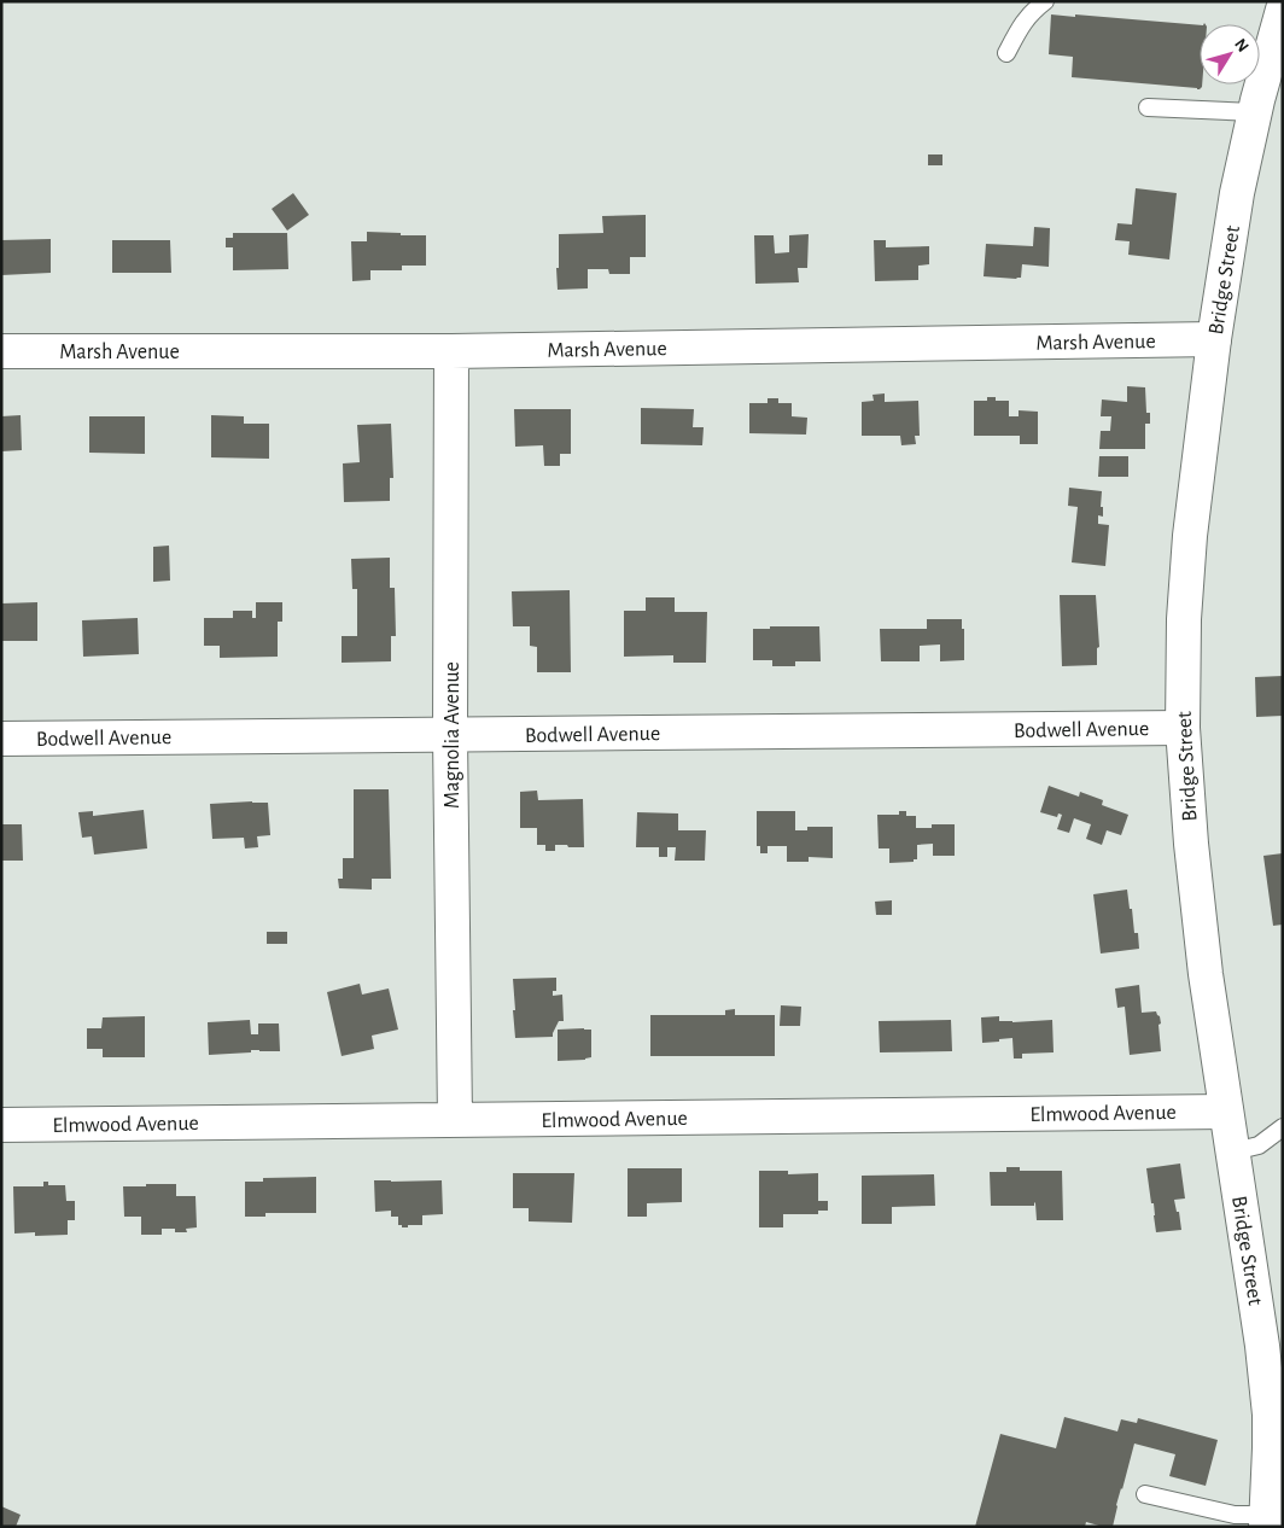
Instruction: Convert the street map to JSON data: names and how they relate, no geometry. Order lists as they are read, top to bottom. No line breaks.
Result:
{"streets":{"street":["Bridge Street","Marsh Avenue","Bodwell Avenue","Magnolia Avenue","Elmwood Avenue"]},"crossings":[["Bridge Street","Marsh Avenue"],["Bridge Street","Bodwell Avenue"],["Bridge Street","Elmwood Avenue"],["Marsh Avenue","Magnolia Avenue"],["Bodwell Avenue","Magnolia Avenue"],["Magnolia Avenue","Elmwood Avenue"]],"north":"top right"}
